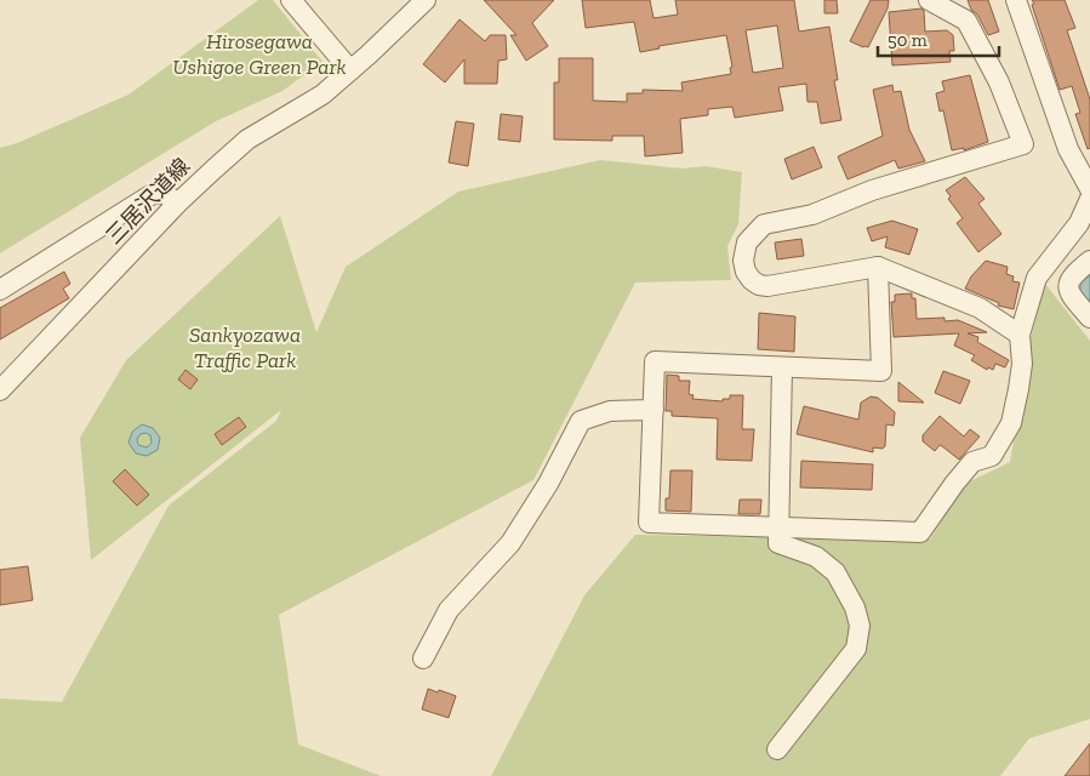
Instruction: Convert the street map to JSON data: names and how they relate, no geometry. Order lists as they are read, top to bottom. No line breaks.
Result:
{"streets":{"street":["三居沢道線"]},"parks":["Hirosegawa Ushigoe Green Park","Sankyozawa Traffic Park"],"scale_bar":"50 m"}
